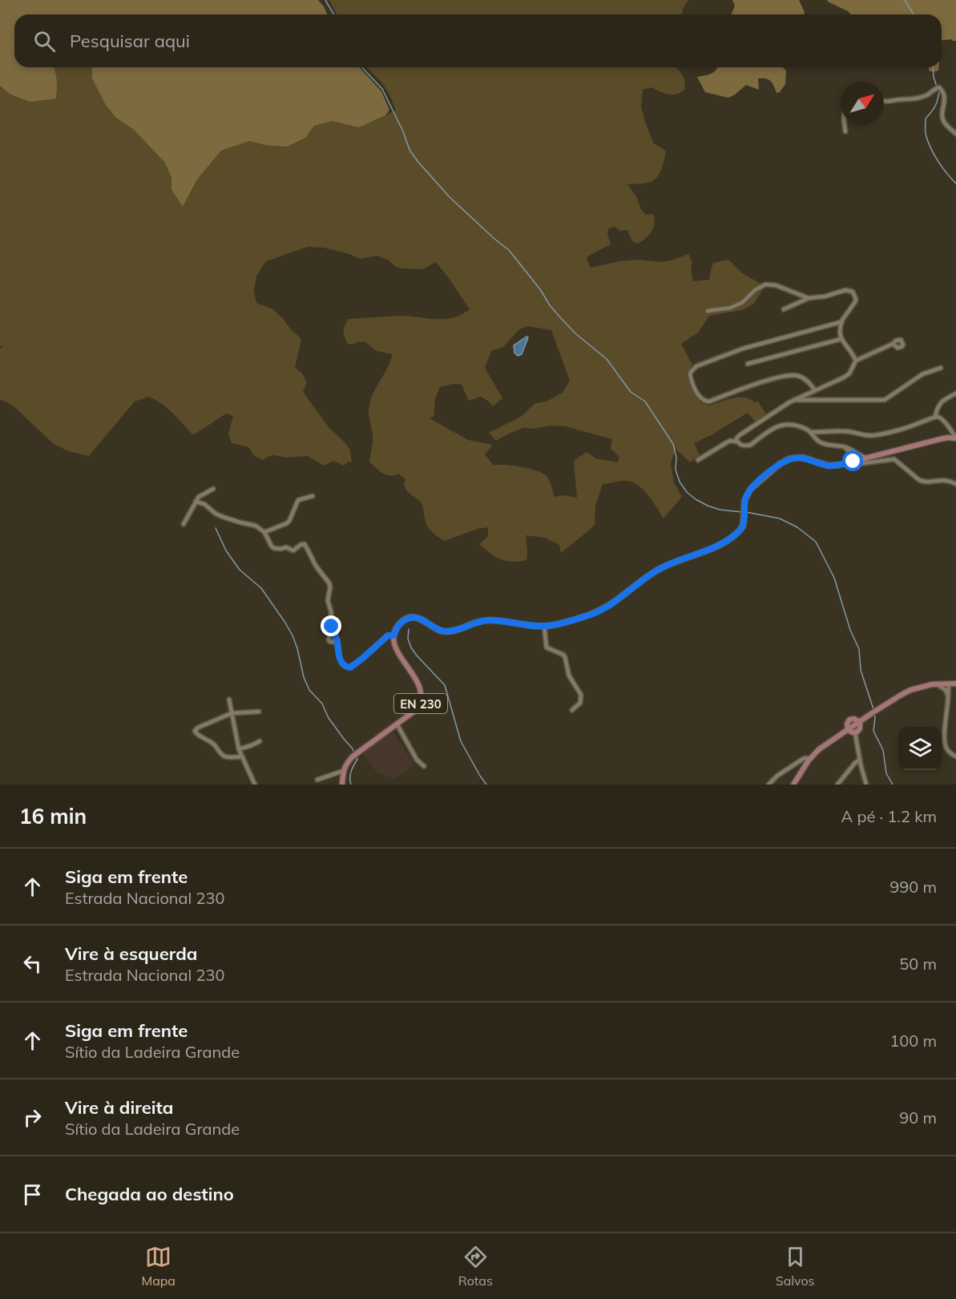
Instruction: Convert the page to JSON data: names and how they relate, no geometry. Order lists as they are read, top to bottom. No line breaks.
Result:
{"streets":{"main road":["EN 230"]},"north":"top right","page":{"search":"Pesquisar aqui","heading":["16 min","A pé · 1.2 km"],"list":[["Siga em frente","Estrada Nacional 230","990 m"],["Vire à esquerda","Estrada Nacional 230","50 m"],["Siga em frente","Sítio da Ladeira Grande","100 m"],["Vire à direita","Sítio da Ladeira Grande","90 m"],"Chegada ao destino"],"nav":["Mapa","Rotas","Salvos"]}}
